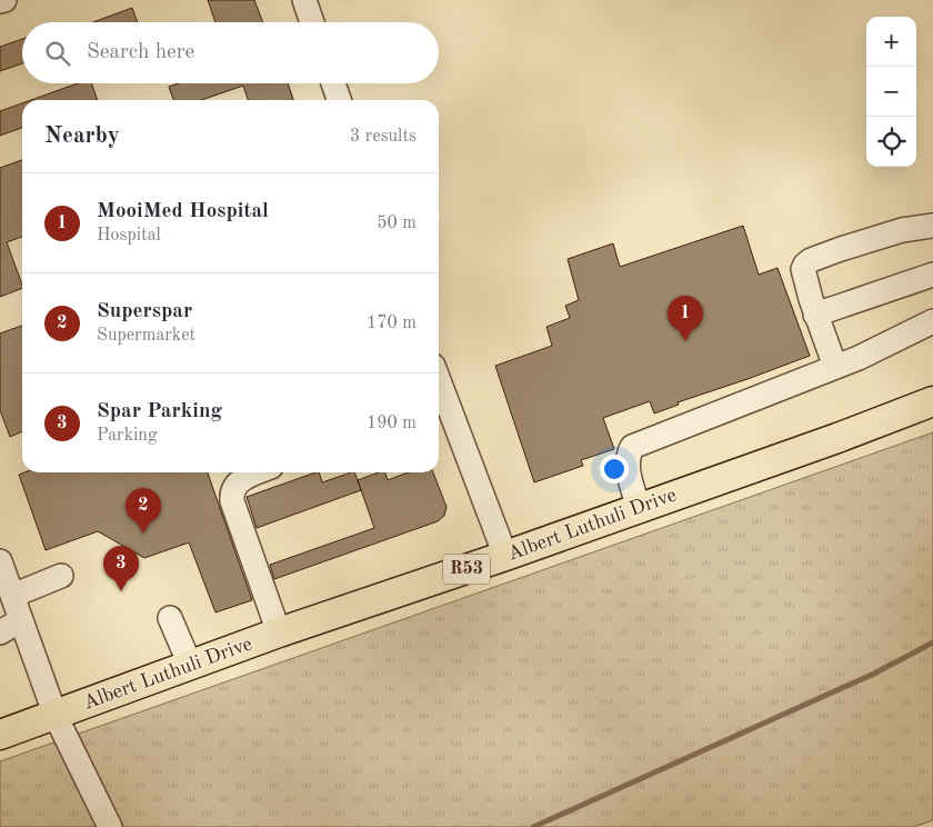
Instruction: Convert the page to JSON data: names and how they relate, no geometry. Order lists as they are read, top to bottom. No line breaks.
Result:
{"streets":{"main road":["Albert Luthuli Drive","R53"]},"page":{"map_buttons":["+","−"],"search":"Search here","heading":["Nearby","3 results"],"list":[{"mark":"1","name":"MooiMed Hospital","note":"Hospital","value":"50 m"},{"mark":"2","name":"Superspar","note":"Supermarket","value":"170 m"},{"mark":"3","name":"Spar Parking","note":"Parking","value":"190 m"}],"pins":["1","2","3"]}}
